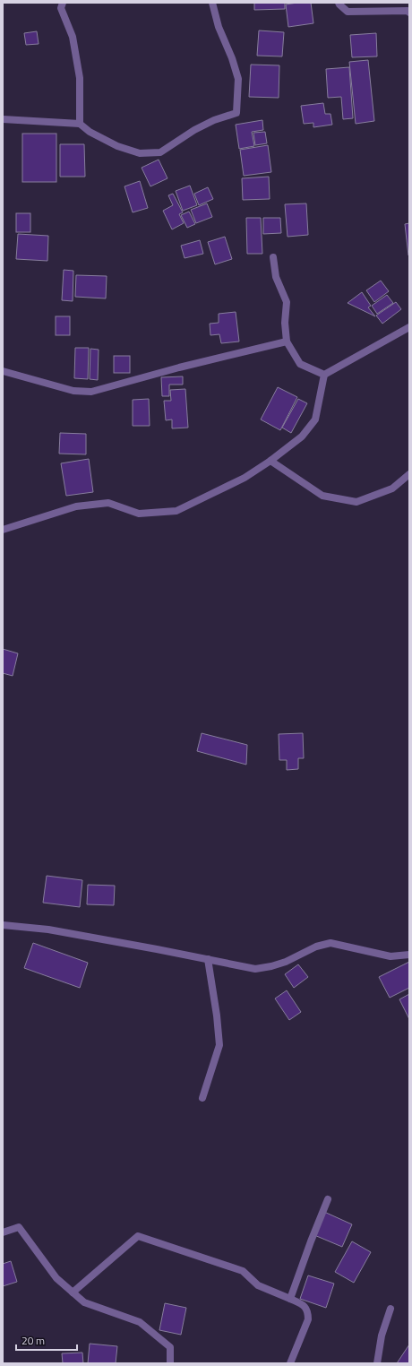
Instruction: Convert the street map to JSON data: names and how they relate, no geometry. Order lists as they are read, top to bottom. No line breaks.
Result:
{"scale_bar":"20 m"}
